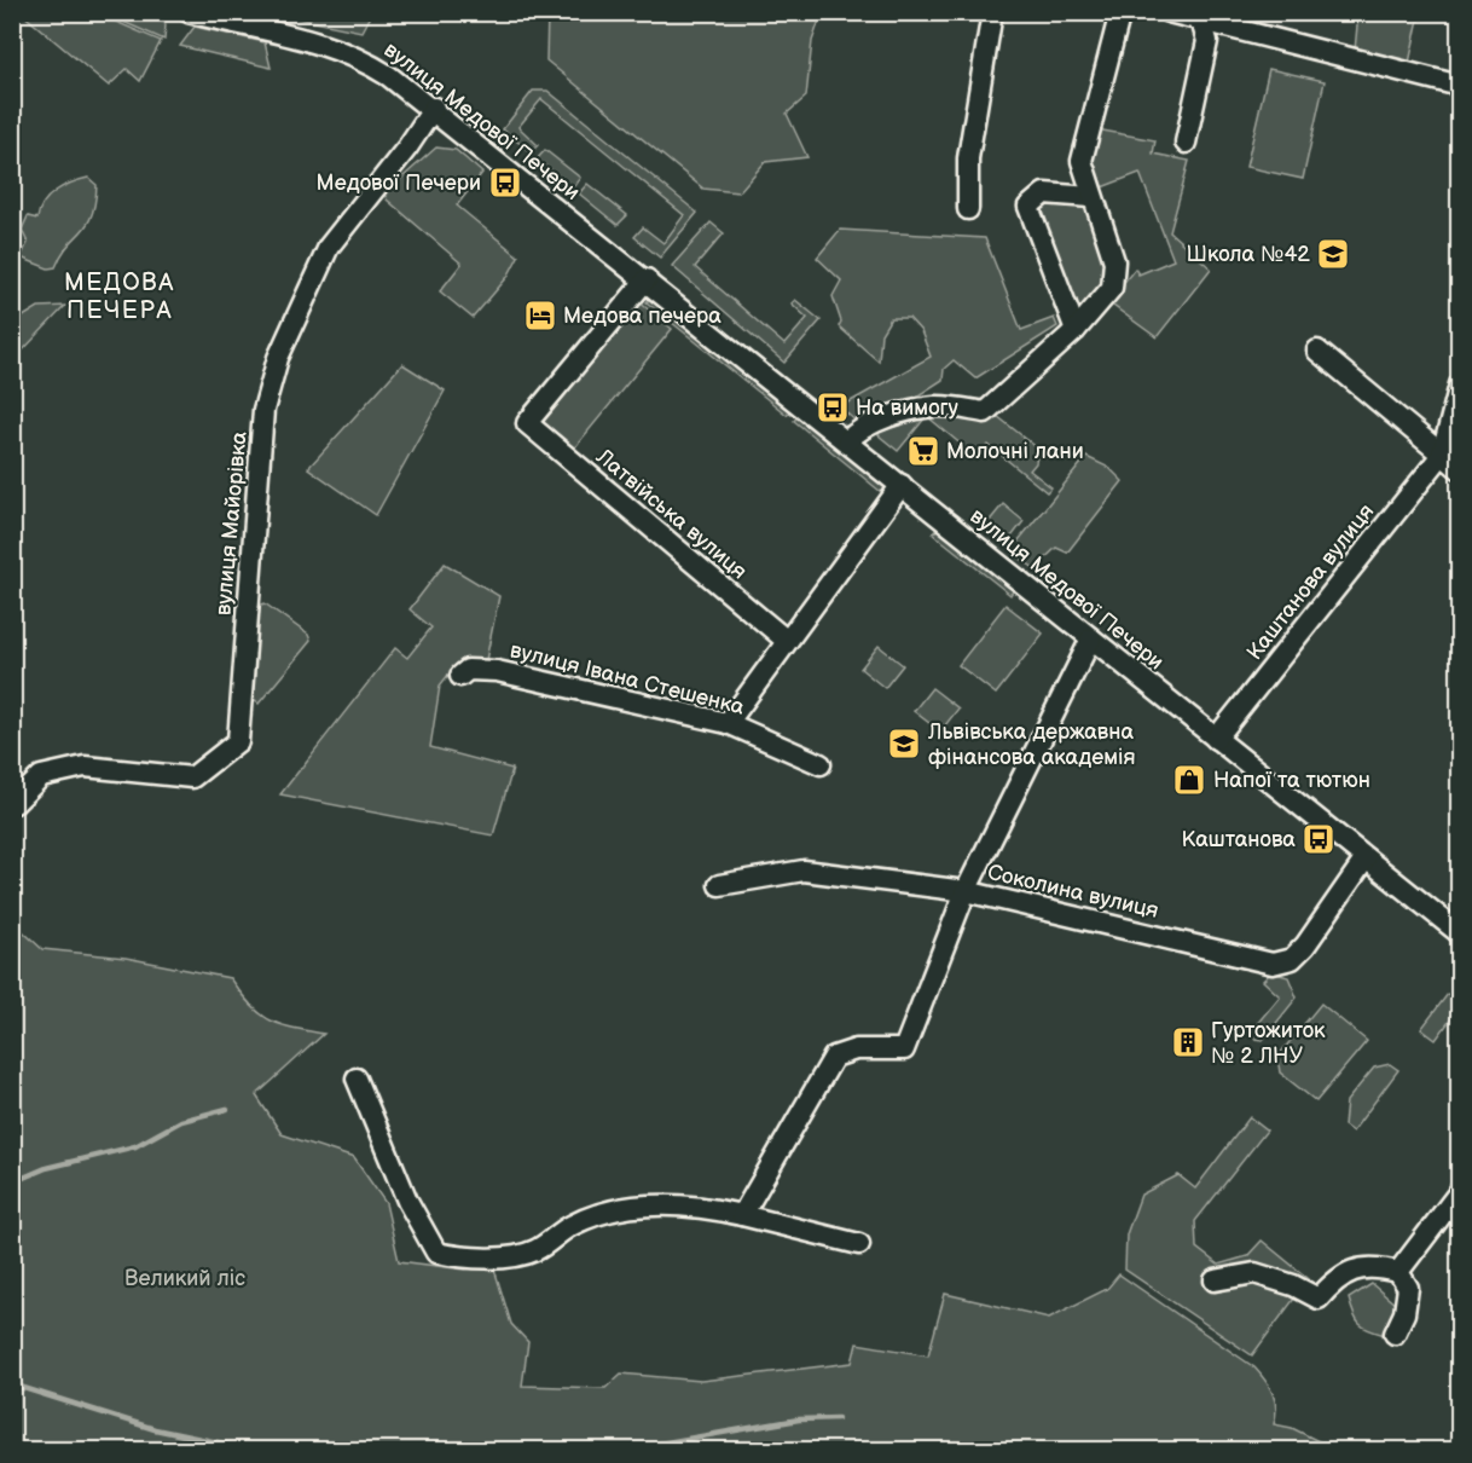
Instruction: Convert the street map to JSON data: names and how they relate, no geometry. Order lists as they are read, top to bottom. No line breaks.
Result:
{"streets":{"street":["вулиця Медової Печери","Латвійська вулиця","вулиця Майорівка","Каштанова вулиця","вулиця Івана Стешенка","Соколина вулиця"]},"crossings":[["вулиця Медової Печери","Латвійська вулиця"],["вулиця Медової Печери","вулиця Майорівка"],["вулиця Медової Печери","Каштанова вулиця"],["вулиця Медової Печери","Соколина вулиця"]],"districts":["МЕДОВА ПЕЧЕРА"],"parks":["Великий ліс"],"places":{"bus stop":["Медової Печери","На вимогу","Каштанова"],"school or university":["Школа №42","Львівська державна фінансова академія"],"hotel":["Медова печера"],"supermarket":["Молочні лани"],"shop":["Напої та тютюн"],"building":["Гуртожиток № 2 ЛНУ"]}}
